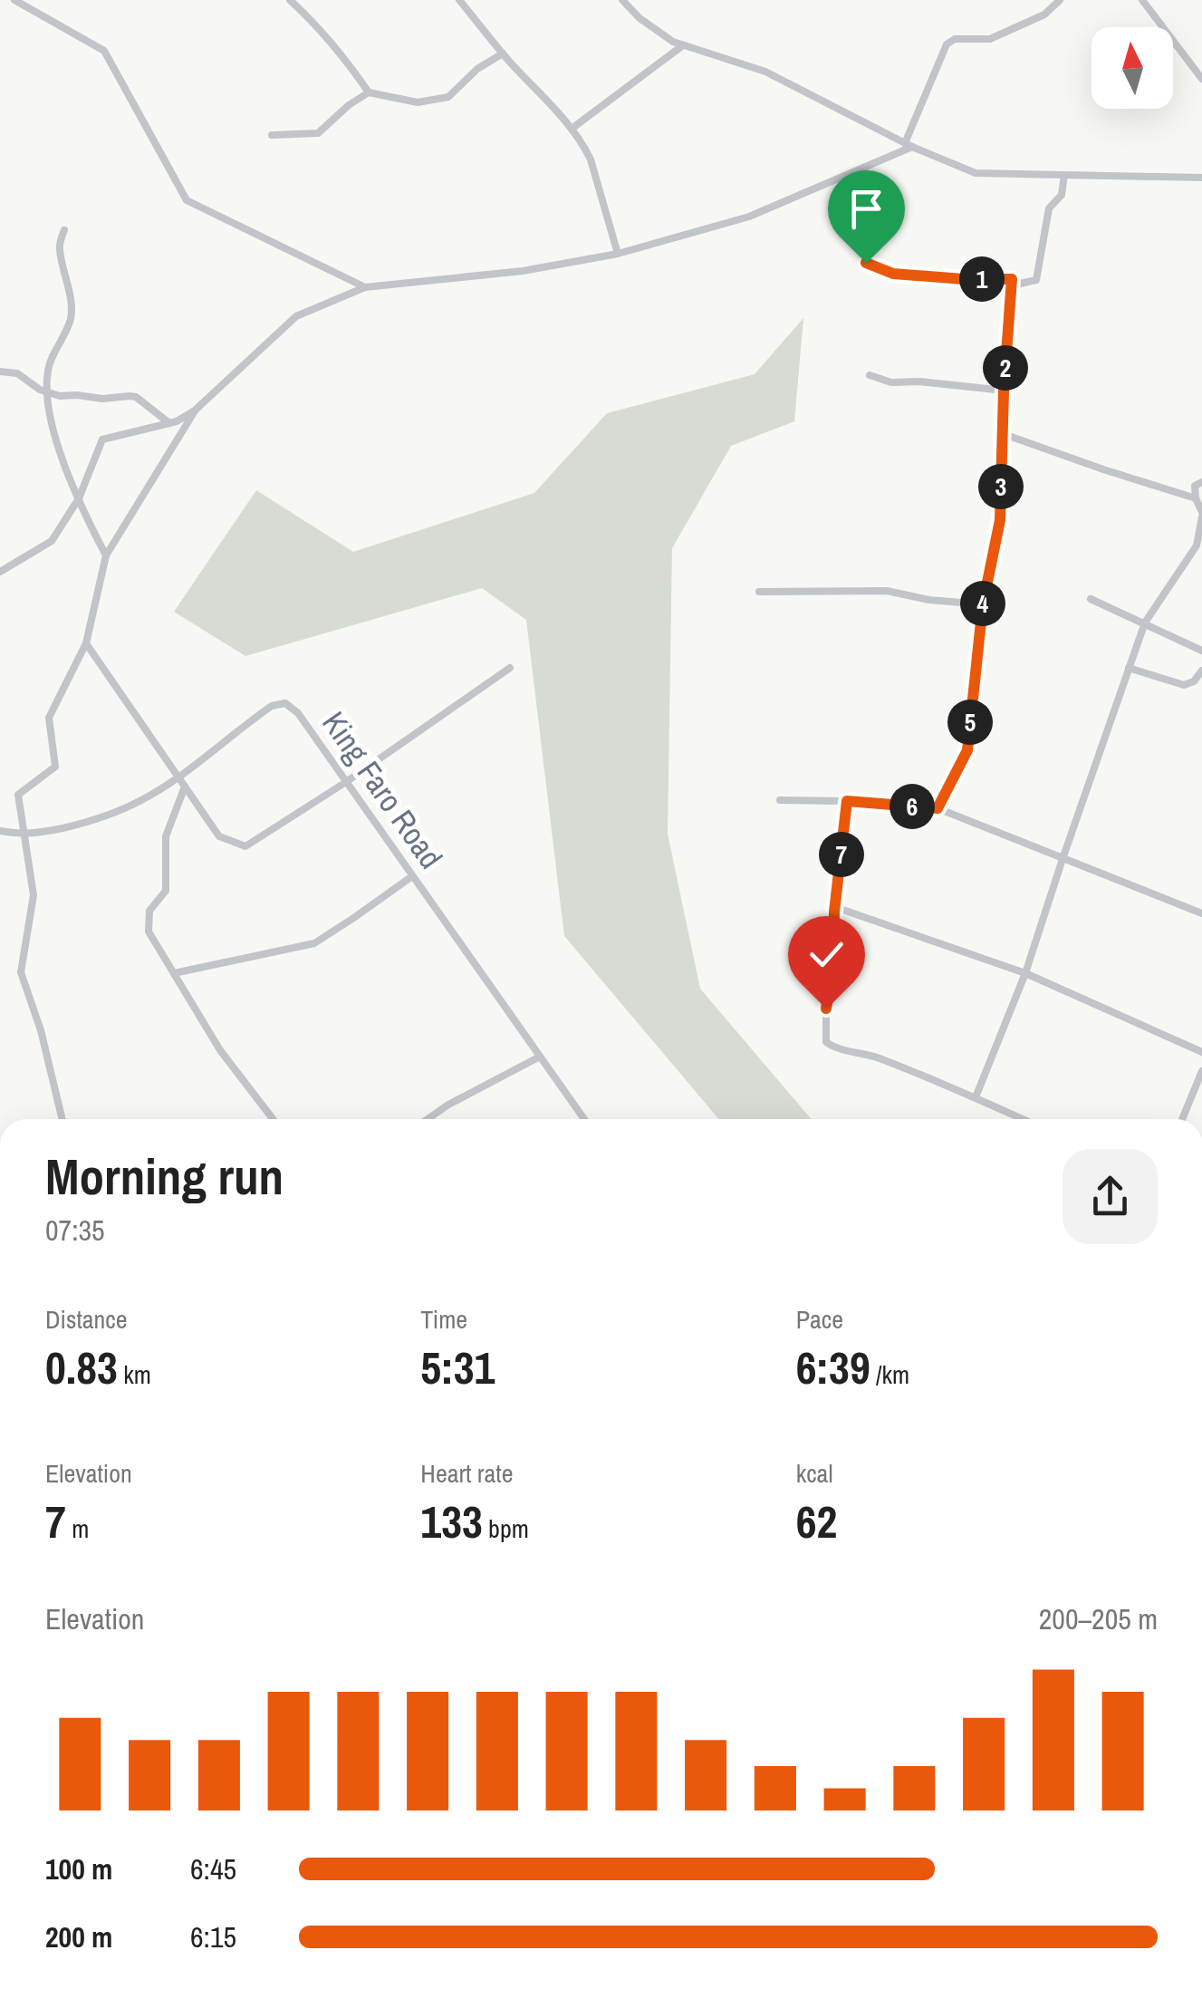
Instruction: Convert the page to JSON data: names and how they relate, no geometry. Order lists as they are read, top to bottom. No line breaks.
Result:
{"streets":{"street":["King Faro Road"]},"north":"top","page":{"pins":["1","2","3","4","5","6","7"],"heading":["Morning run","07:35"],"stats":[["Distance","0.83 km"],["Time","5:31"],["Pace","6:39 /km"],["Elevation","7 m"],["Heart rate","133 bpm"],["kcal","62"]],"chart":["Elevation","200–205 m"],"list":[{"name":"100 m","note":"6:45"},{"name":"200 m","note":"6:15"}]}}
